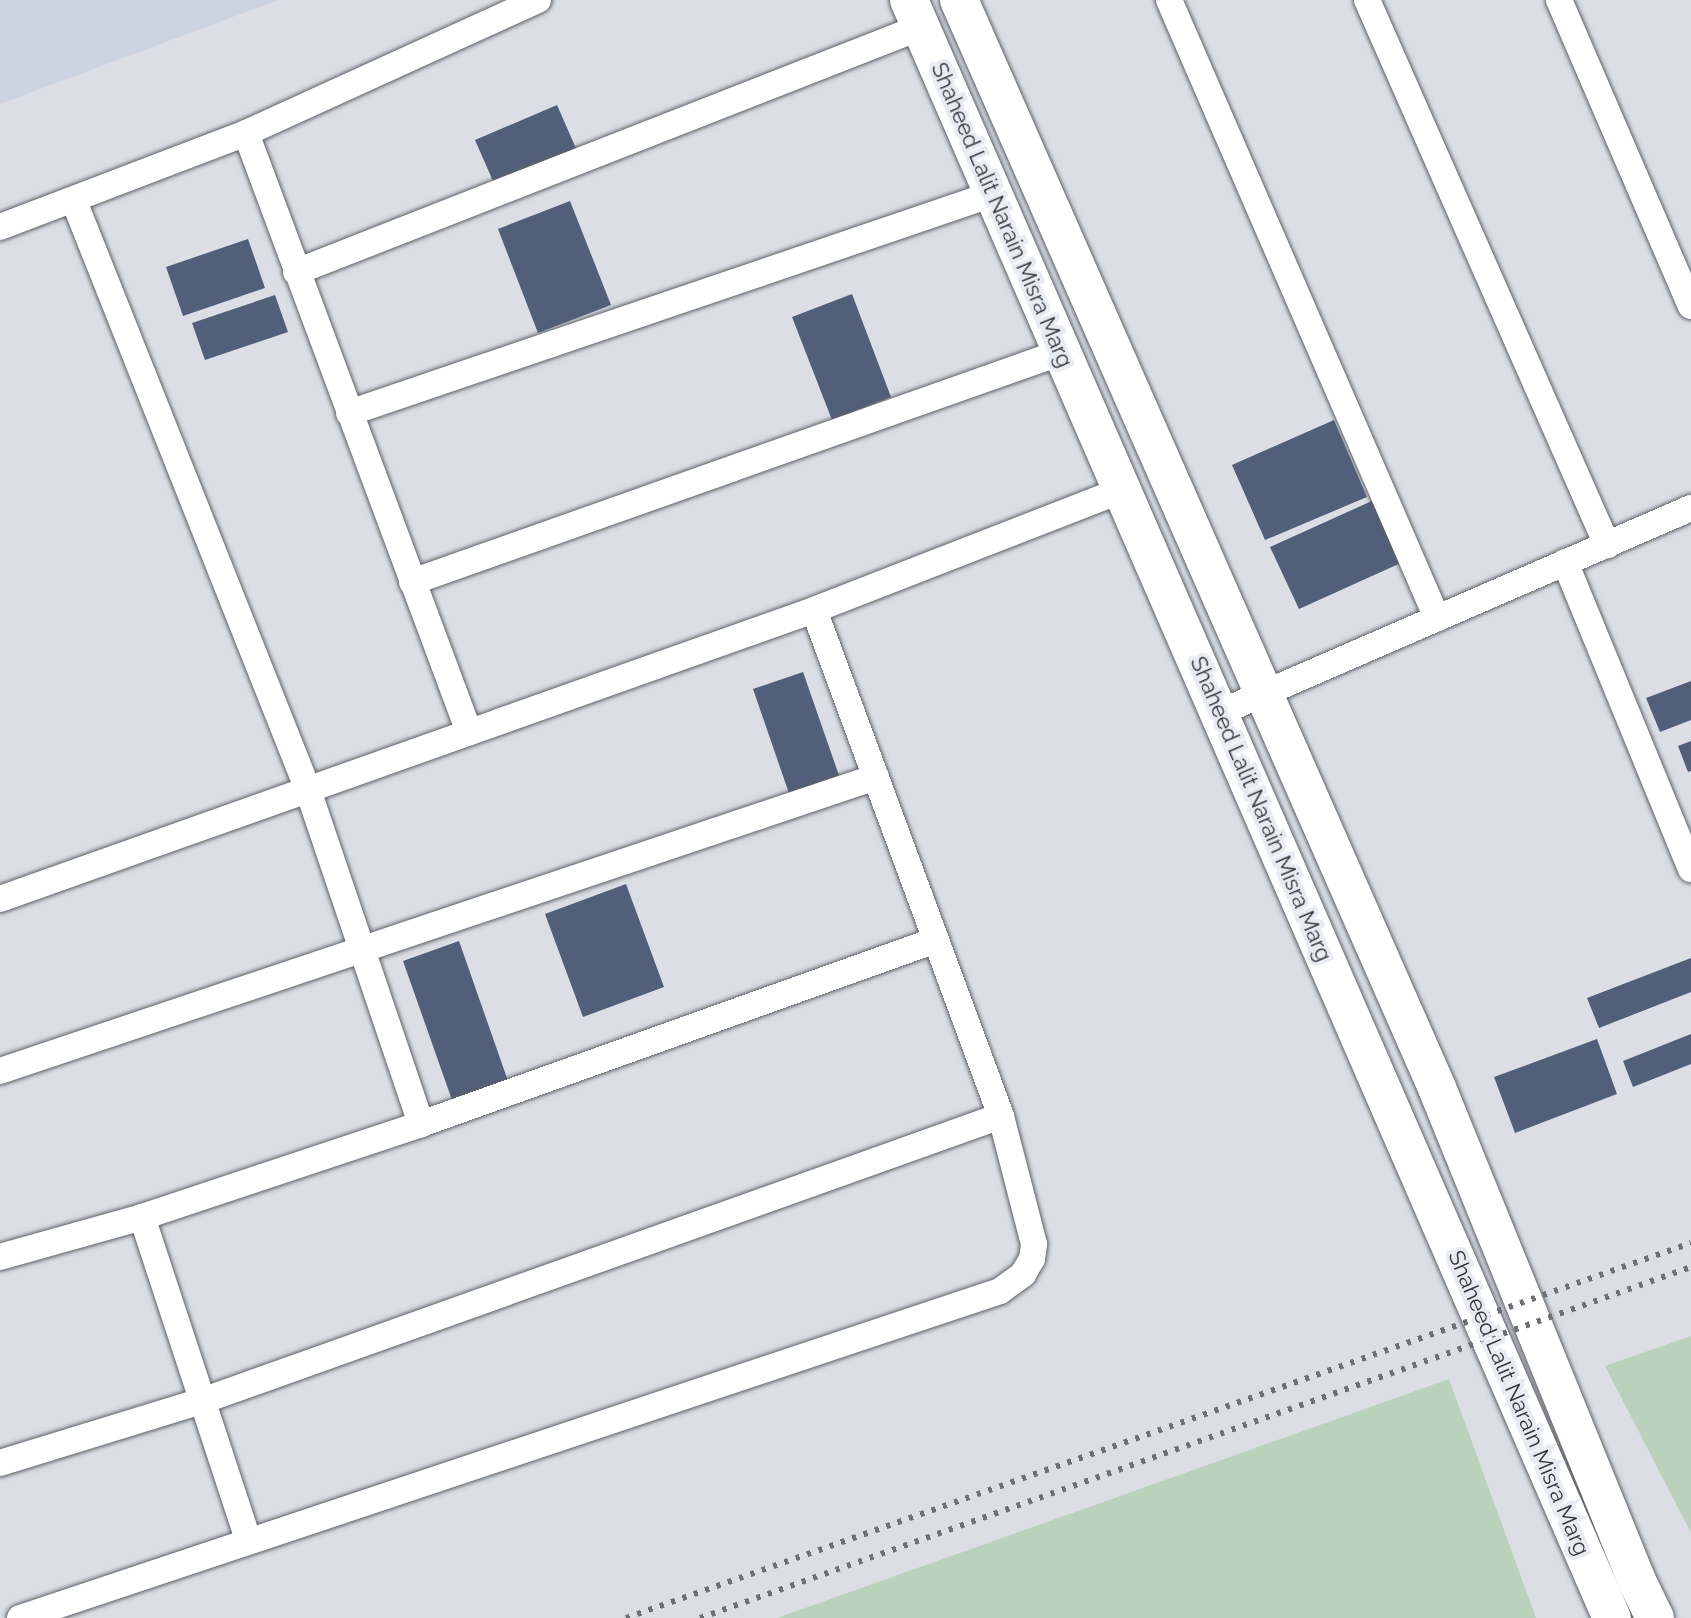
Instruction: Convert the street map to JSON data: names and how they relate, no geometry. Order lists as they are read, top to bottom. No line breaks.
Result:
{"streets":{"street":["Shaheed Lalit Narain Misra Marg"]}}
